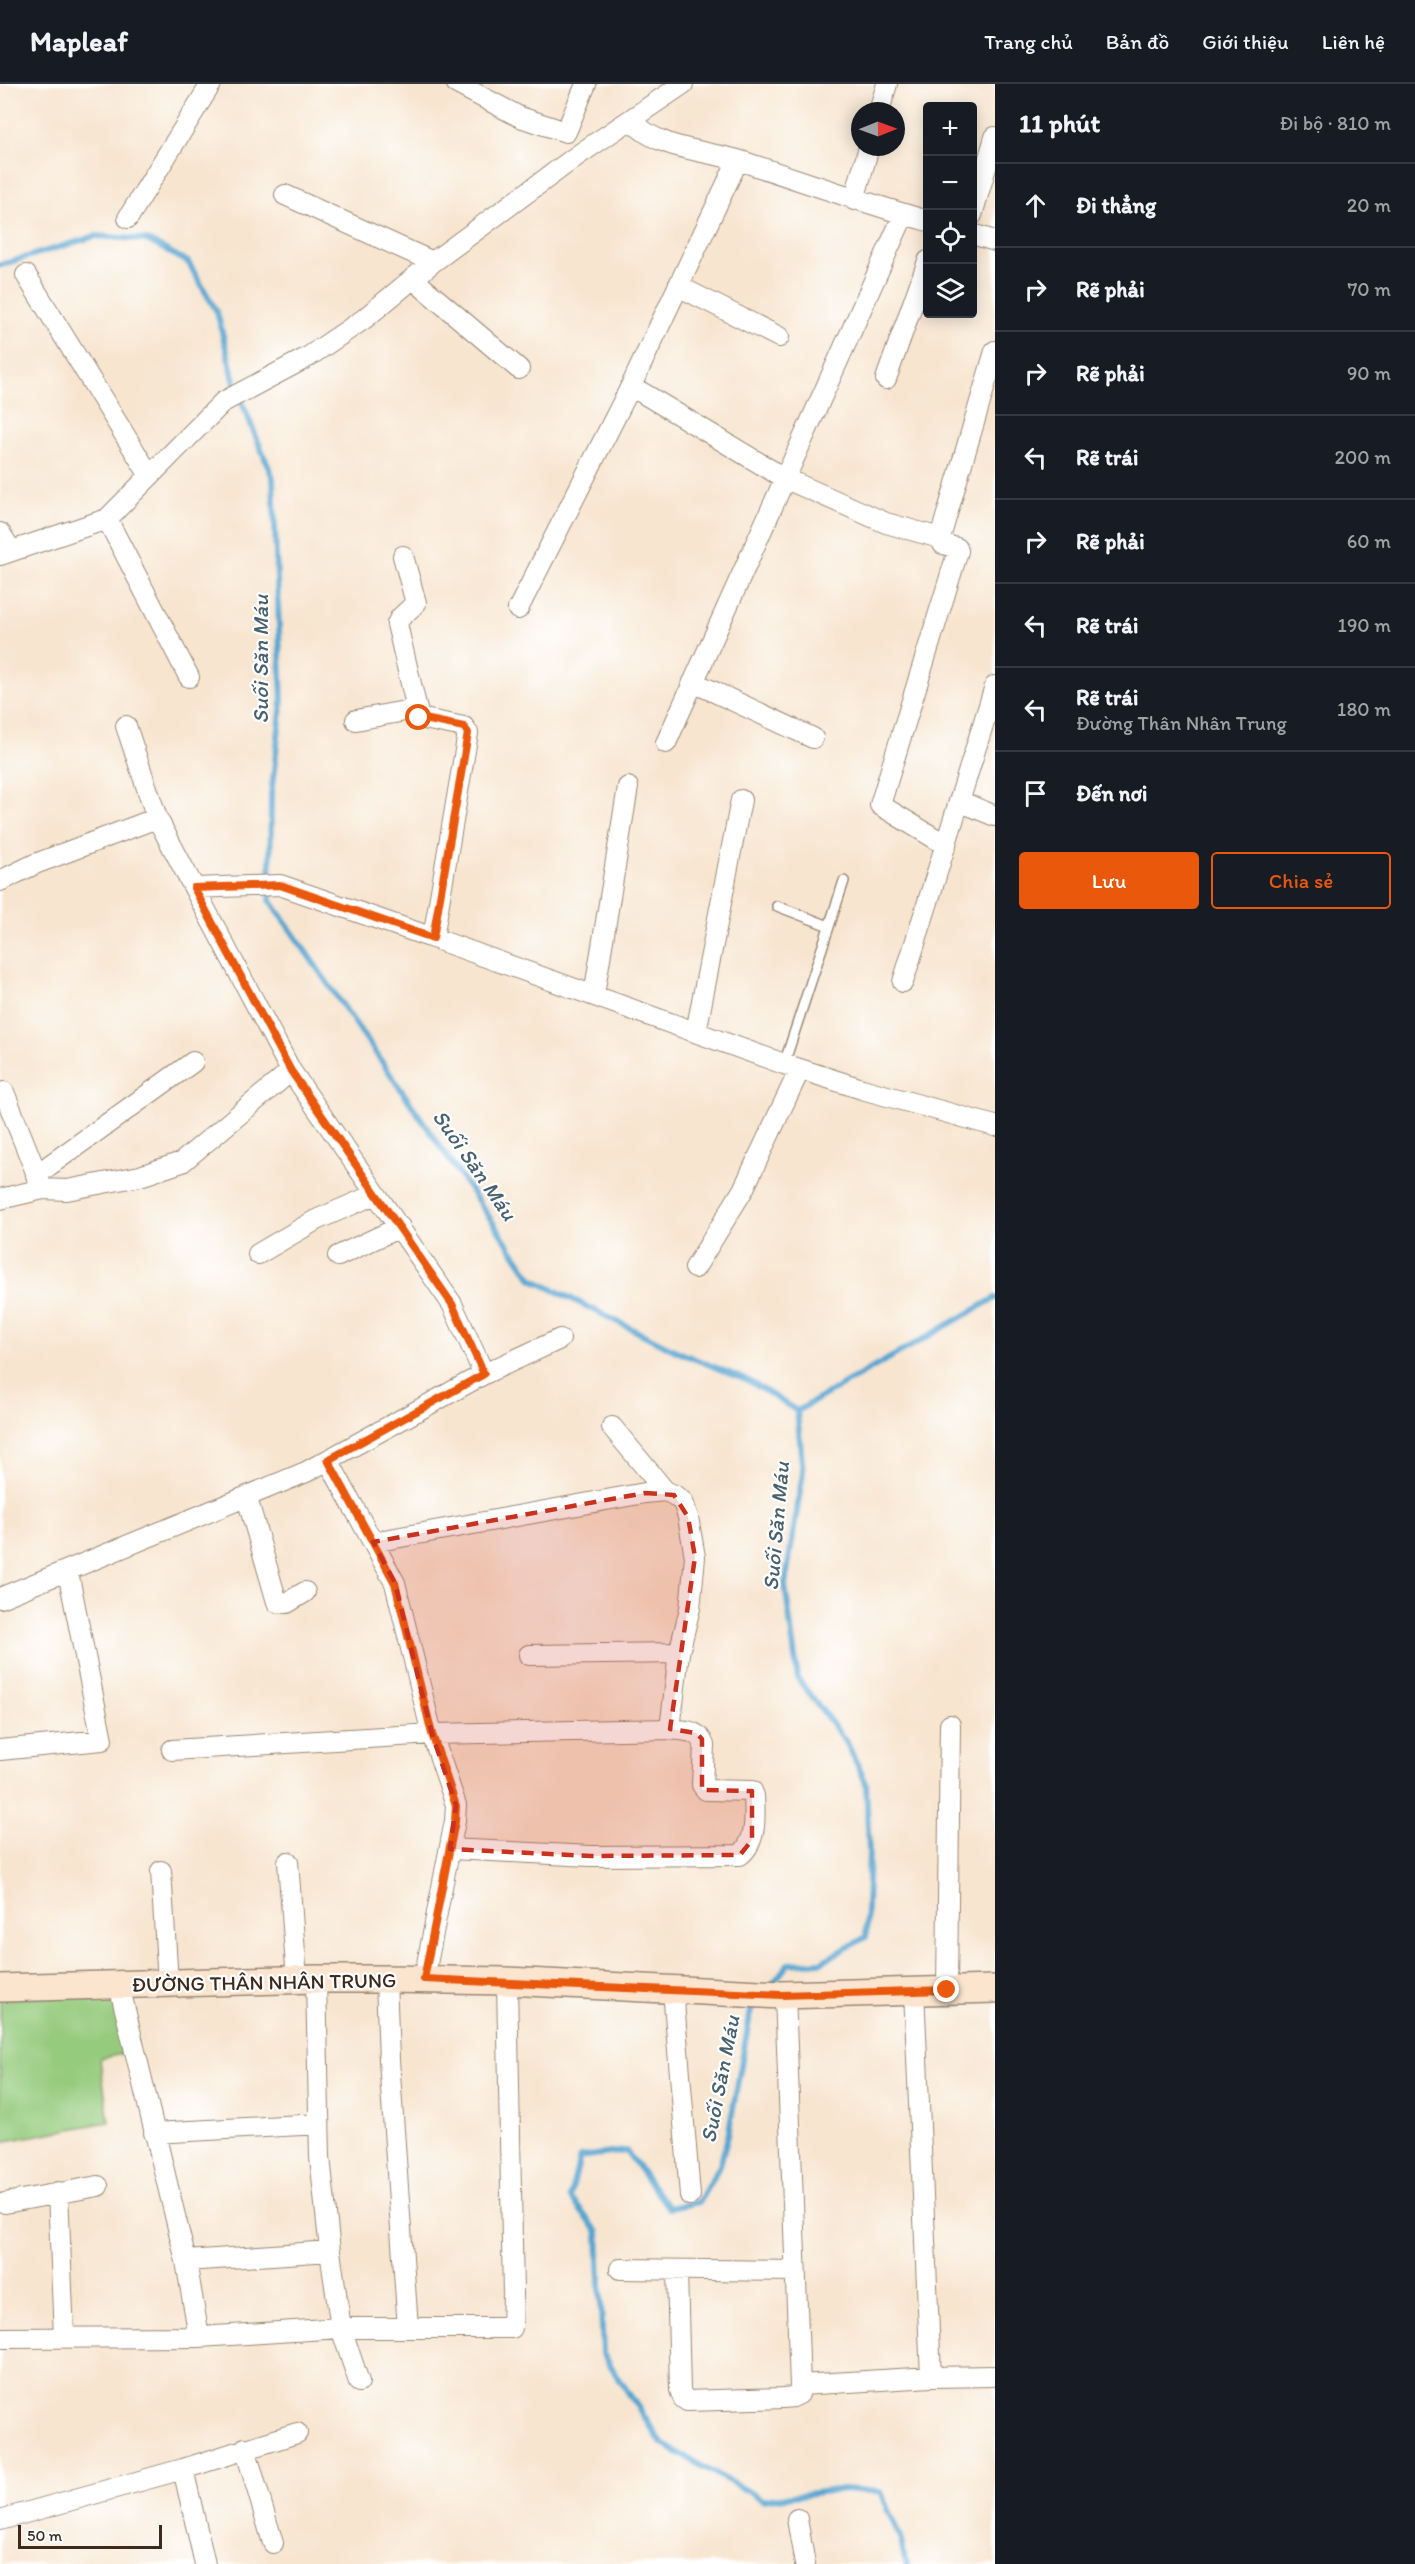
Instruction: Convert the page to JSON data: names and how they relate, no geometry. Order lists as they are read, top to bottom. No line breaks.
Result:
{"streets":{"street":["ĐƯỜNG THÂN NHÂN TRUNG"]},"water":["Suối Săn Máu"],"scale_bar":"50 m","north":"right","page":{"header":"Mapleaf","nav":["Trang chủ","Bản đồ","Giới thiệu","Liên hệ"],"heading":["11 phút","Đi bộ · 810 m"],"map_buttons":["+","−"],"list":[["Đi thẳng","20 m"],["Rẽ phải","70 m"],["Rẽ phải","90 m"],["Rẽ trái","200 m"],["Rẽ phải","60 m"],["Rẽ trái","190 m"],["Rẽ trái","Đường Thân Nhân Trung","180 m"],"Đến nơi"],"buttons":["Lưu","Chia sẻ"],"scale":"50 m"}}
